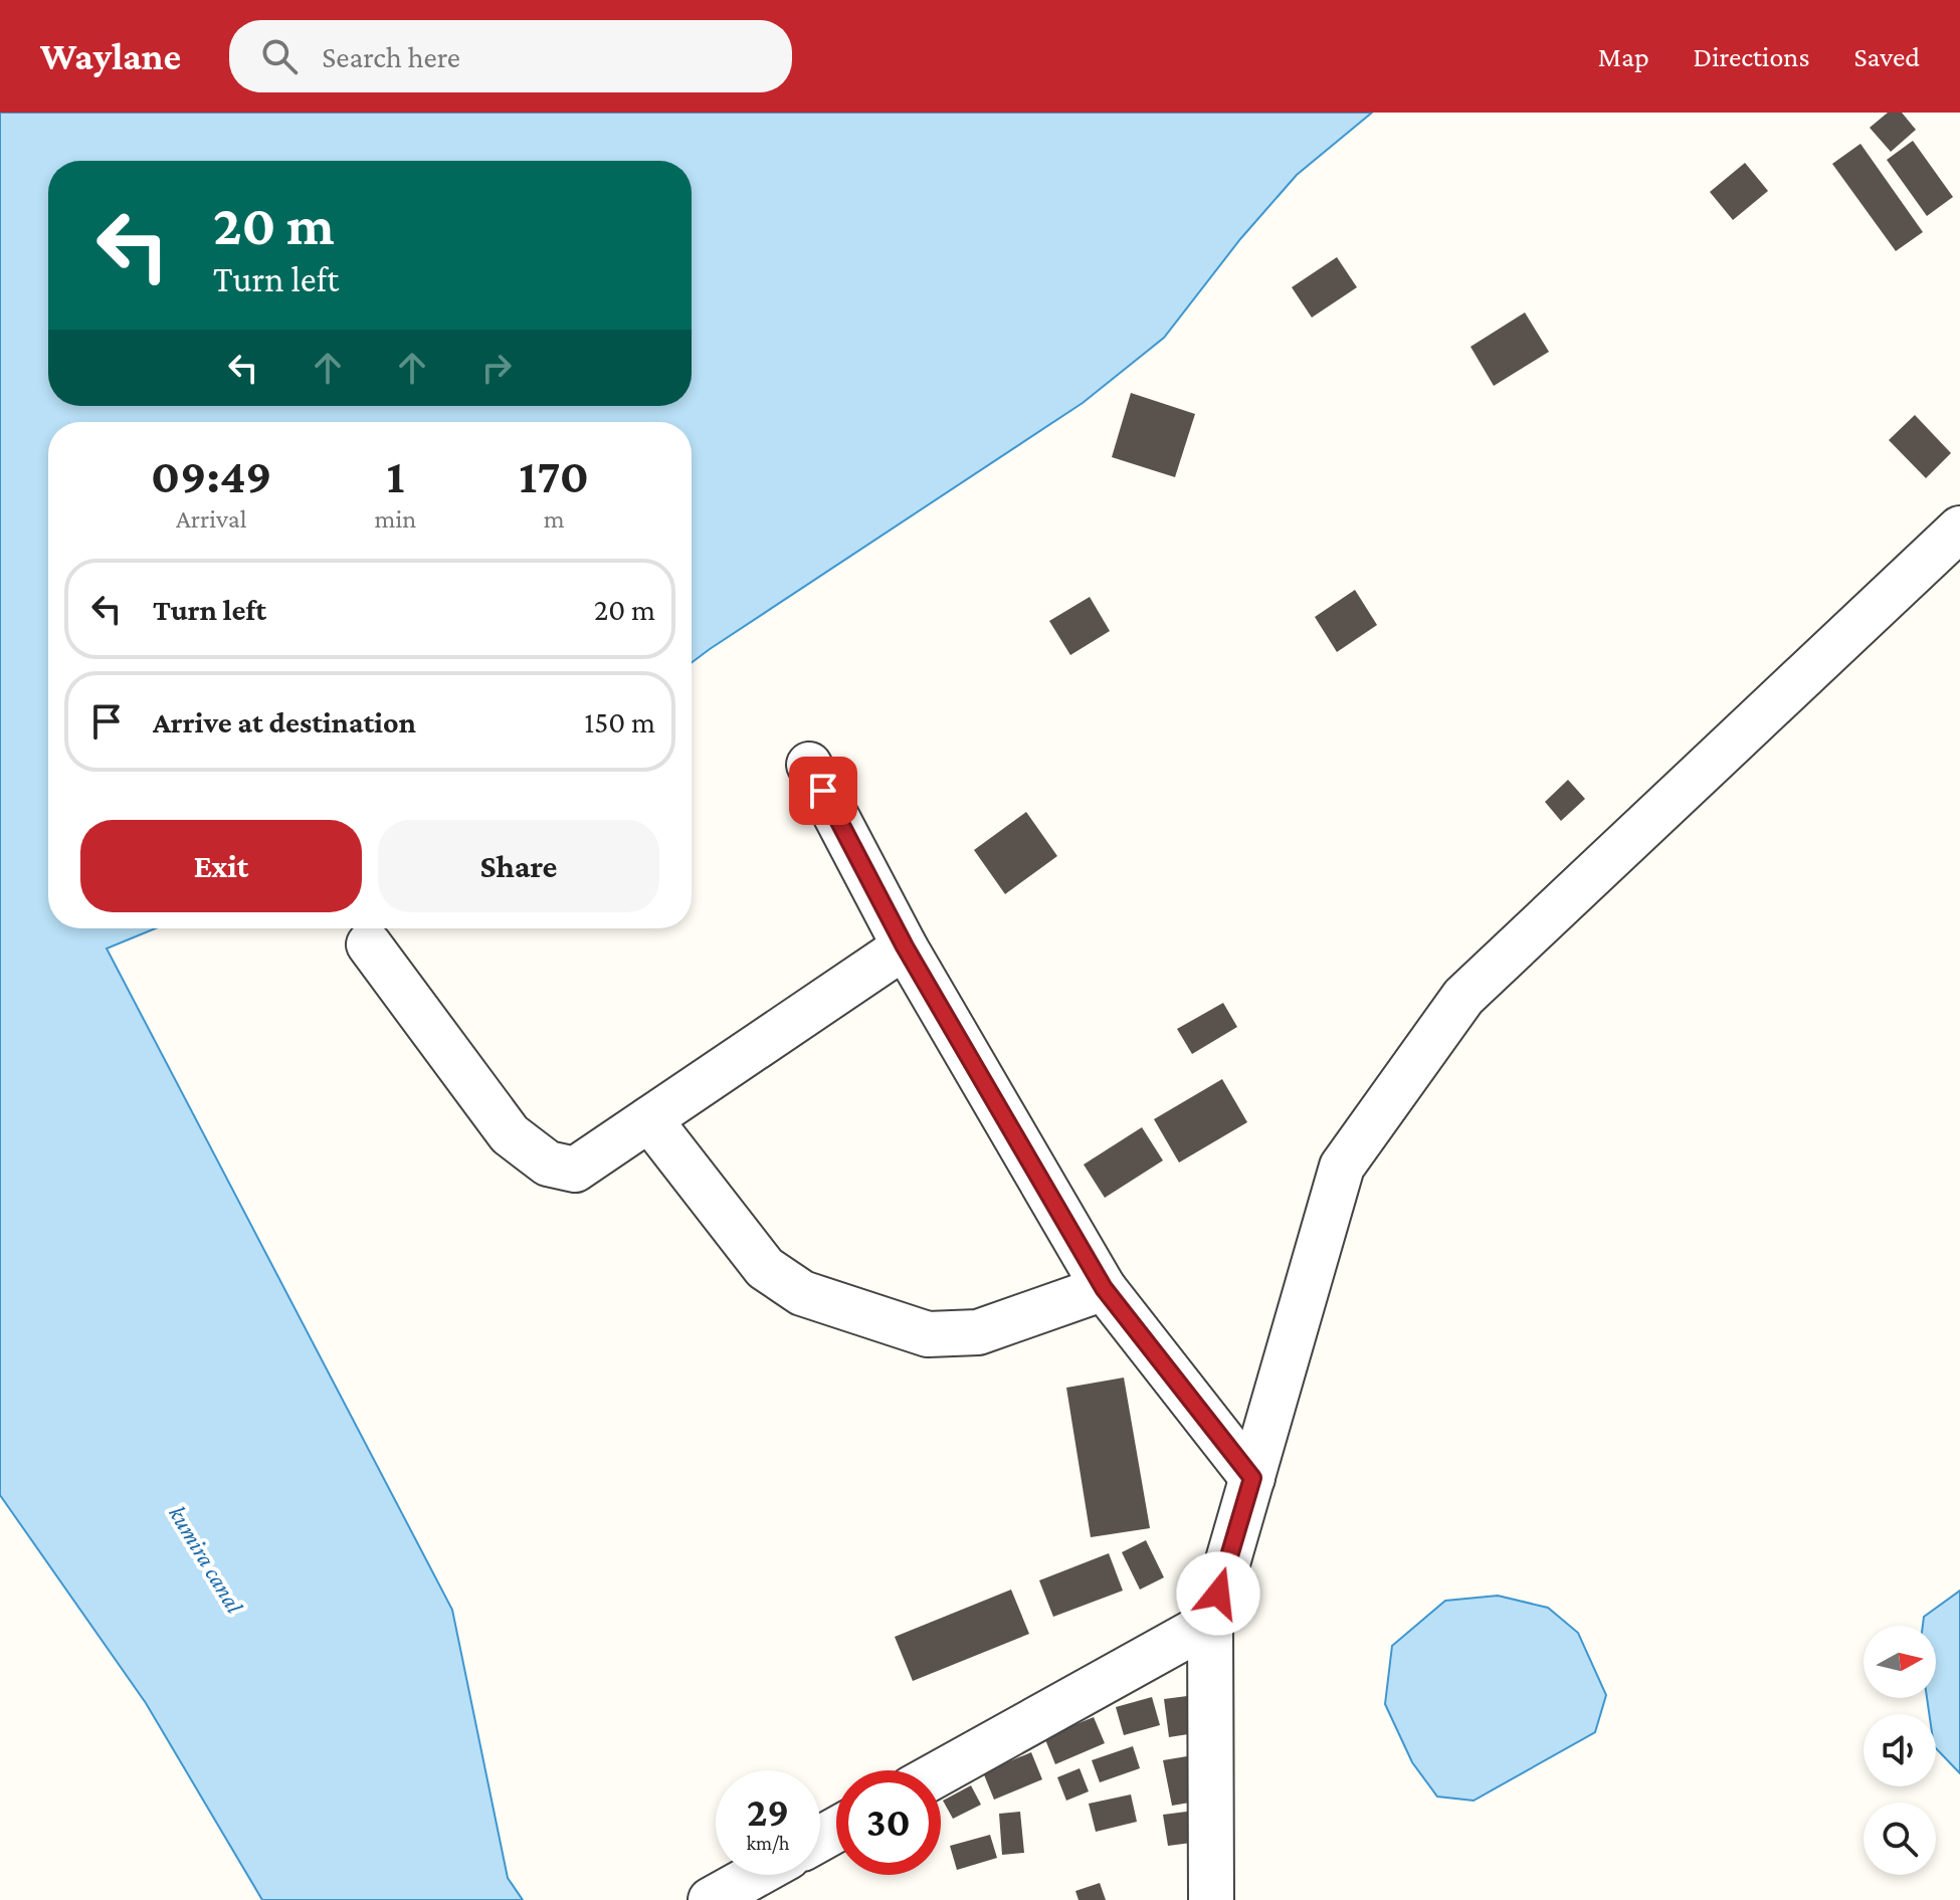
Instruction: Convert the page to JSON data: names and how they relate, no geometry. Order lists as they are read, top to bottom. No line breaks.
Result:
{"water":["kumira canal"],"north":"right","page":{"header":"Waylane","search":"Search here","nav":["Map","Directions","Saved"],"turn":["20 m","Turn left"],"eta":["09:49","Arrival","1","min","170","m"],"list":[{"name":"Turn left","value":"20 m"},{"name":"Arrive at destination","value":"150 m"}],"buttons":["Exit","Share"],"speed":"29 km/h","limit":"30"}}
